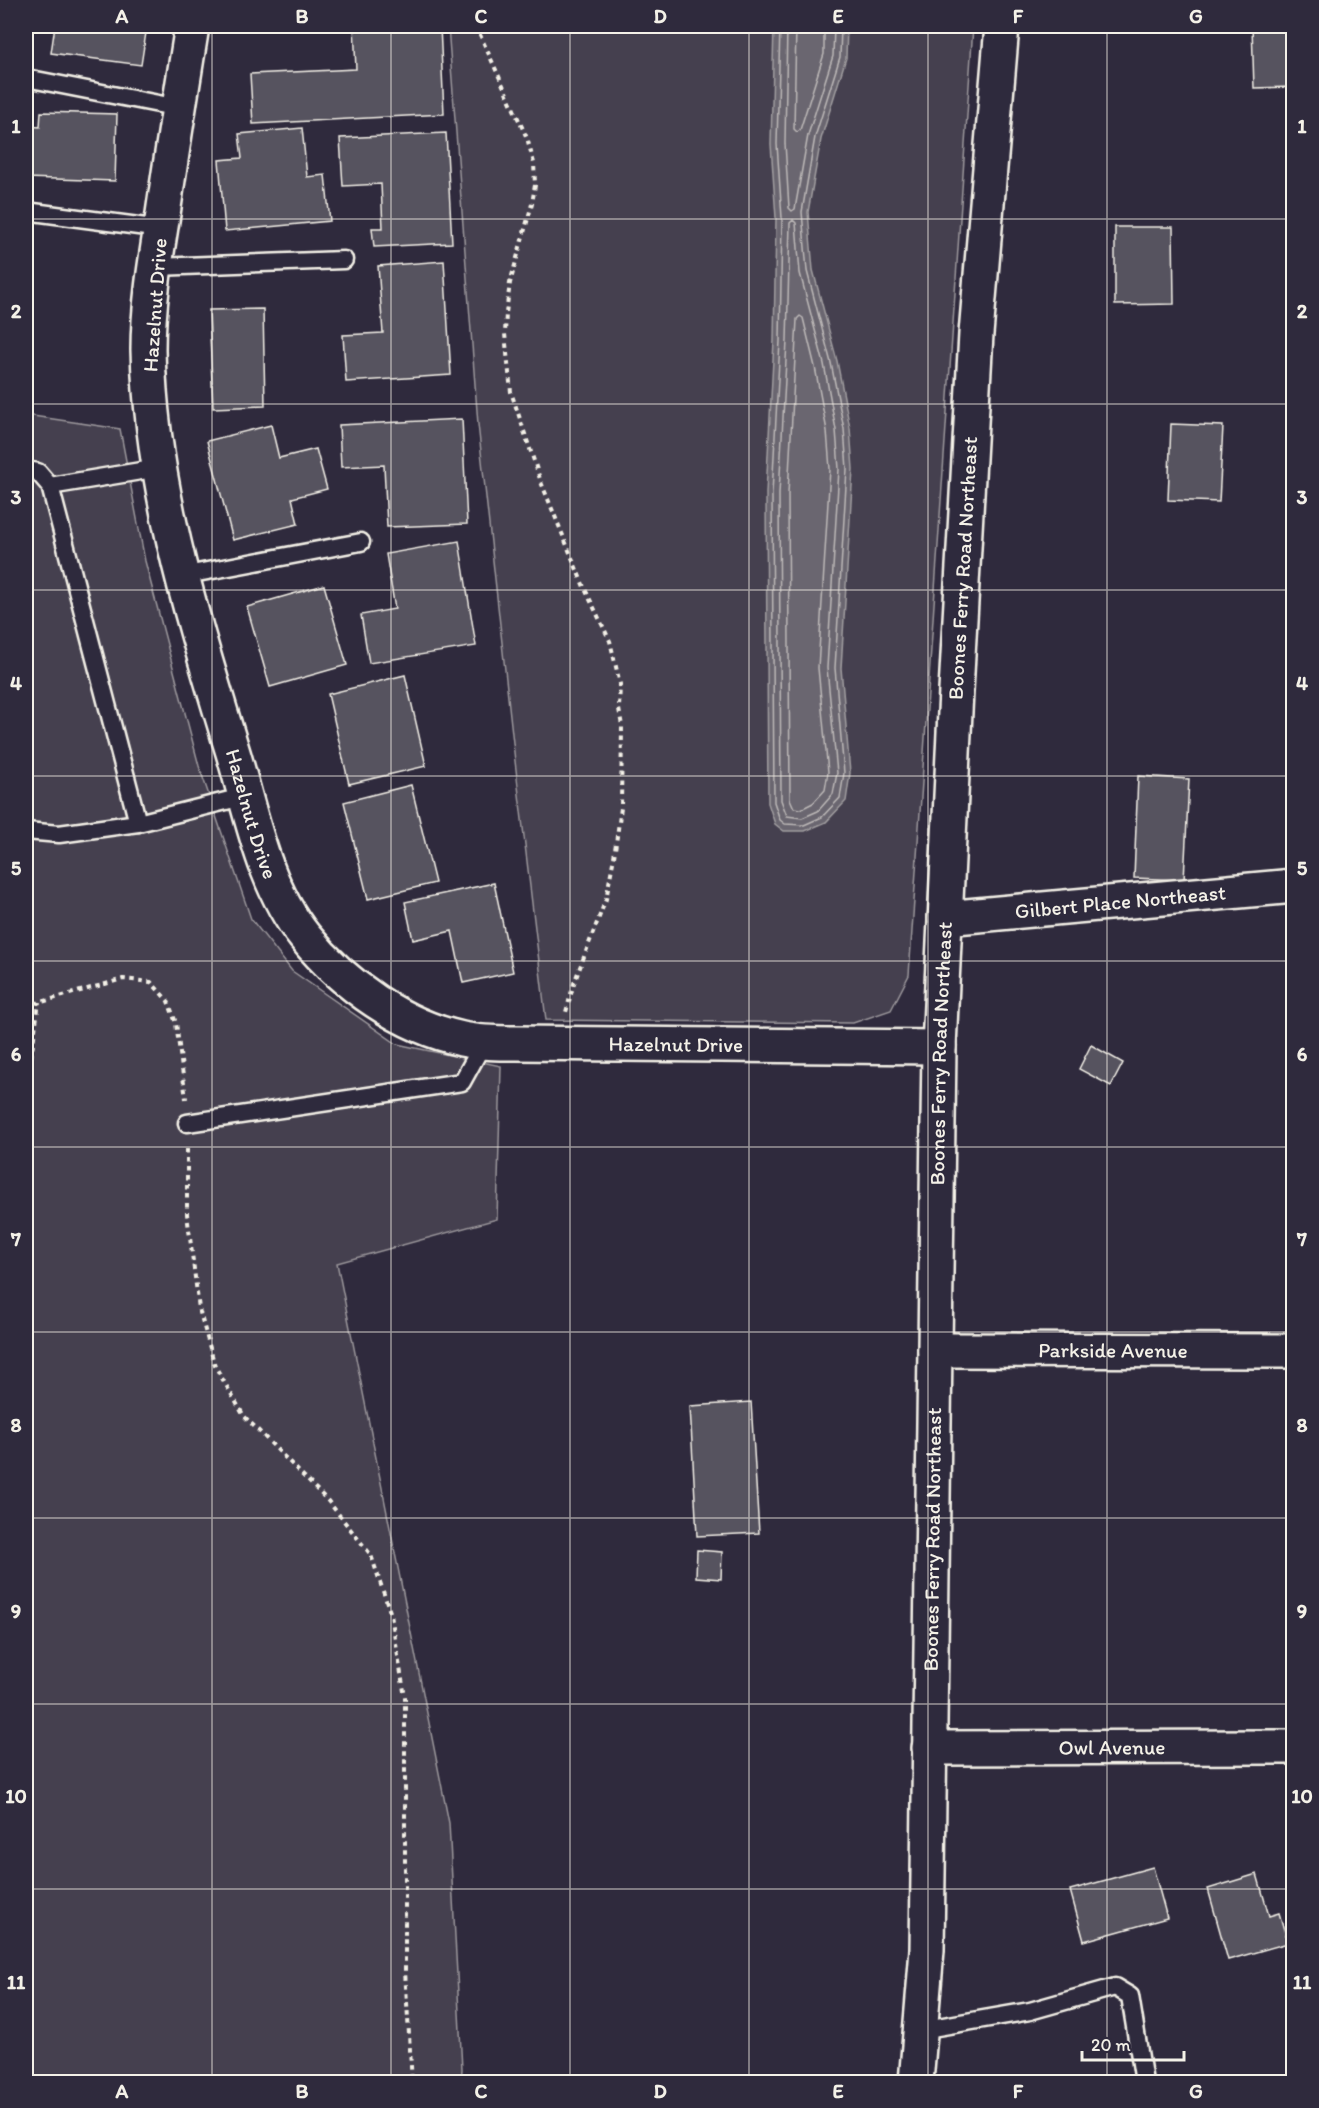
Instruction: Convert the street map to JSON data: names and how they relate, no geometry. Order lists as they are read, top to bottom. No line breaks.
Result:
{"streets":{"street":["Hazelnut Drive","Boones Ferry Road Northeast","Gilbert Place Northeast","Parkside Avenue","Owl Avenue"]},"crossings":[["Hazelnut Drive","Boones Ferry Road Northeast"],["Boones Ferry Road Northeast","Gilbert Place Northeast"],["Boones Ferry Road Northeast","Parkside Avenue"],["Boones Ferry Road Northeast","Owl Avenue"]],"scale_bar":"20 m","grid":{"columns":["A","B","C","D","E","F","G"],"rows":["1","2","3","4","5","6","7","8","9","10","11"]}}
